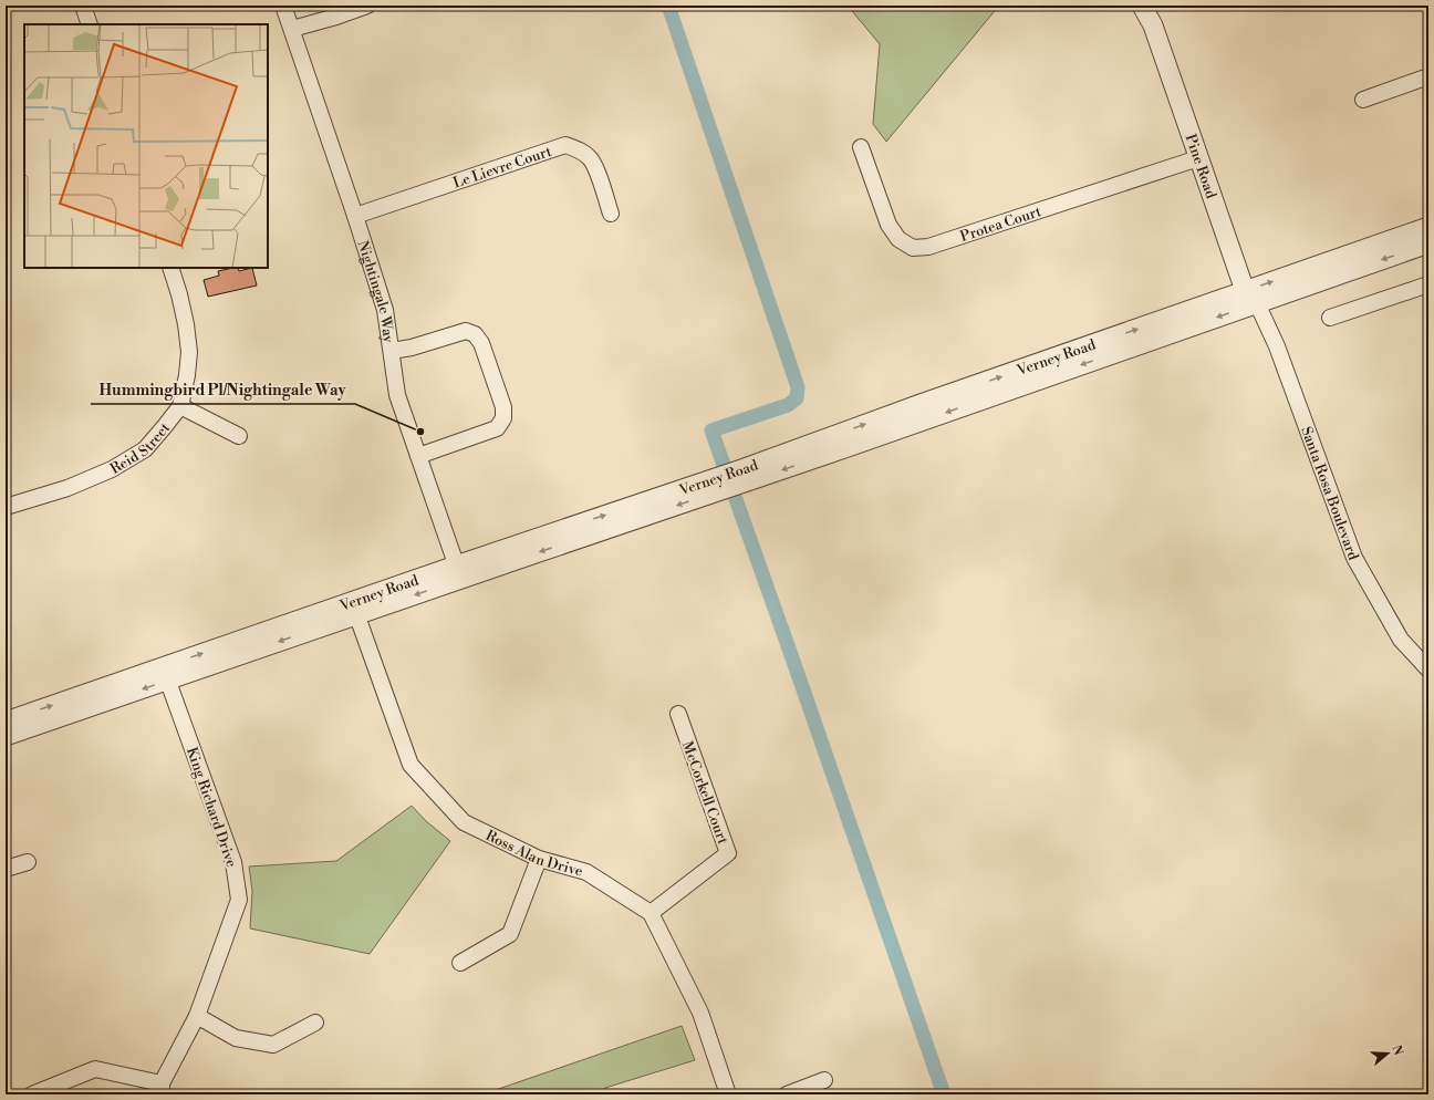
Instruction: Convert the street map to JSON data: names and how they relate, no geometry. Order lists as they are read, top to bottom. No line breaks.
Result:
{"streets":{"street":["Le Lievre Court","Pine Road","Protea Court","Nightingale Way","Verney Road","Reid Street","Santa Rosa Boulevard","McCorkell Court","King Richard Drive","Ross Alan Drive"]},"crossings":[["Le Lievre Court","Nightingale Way"],["Pine Road","Protea Court"],["Pine Road","Verney Road"],["Pine Road","Santa Rosa Boulevard"],["Nightingale Way","Verney Road"],["Verney Road","Santa Rosa Boulevard"],["Verney Road","King Richard Drive"],["Verney Road","Ross Alan Drive"],["McCorkell Court","Ross Alan Drive"]],"places":["Hummingbird Pl/Nightingale Way"],"north":"right"}
